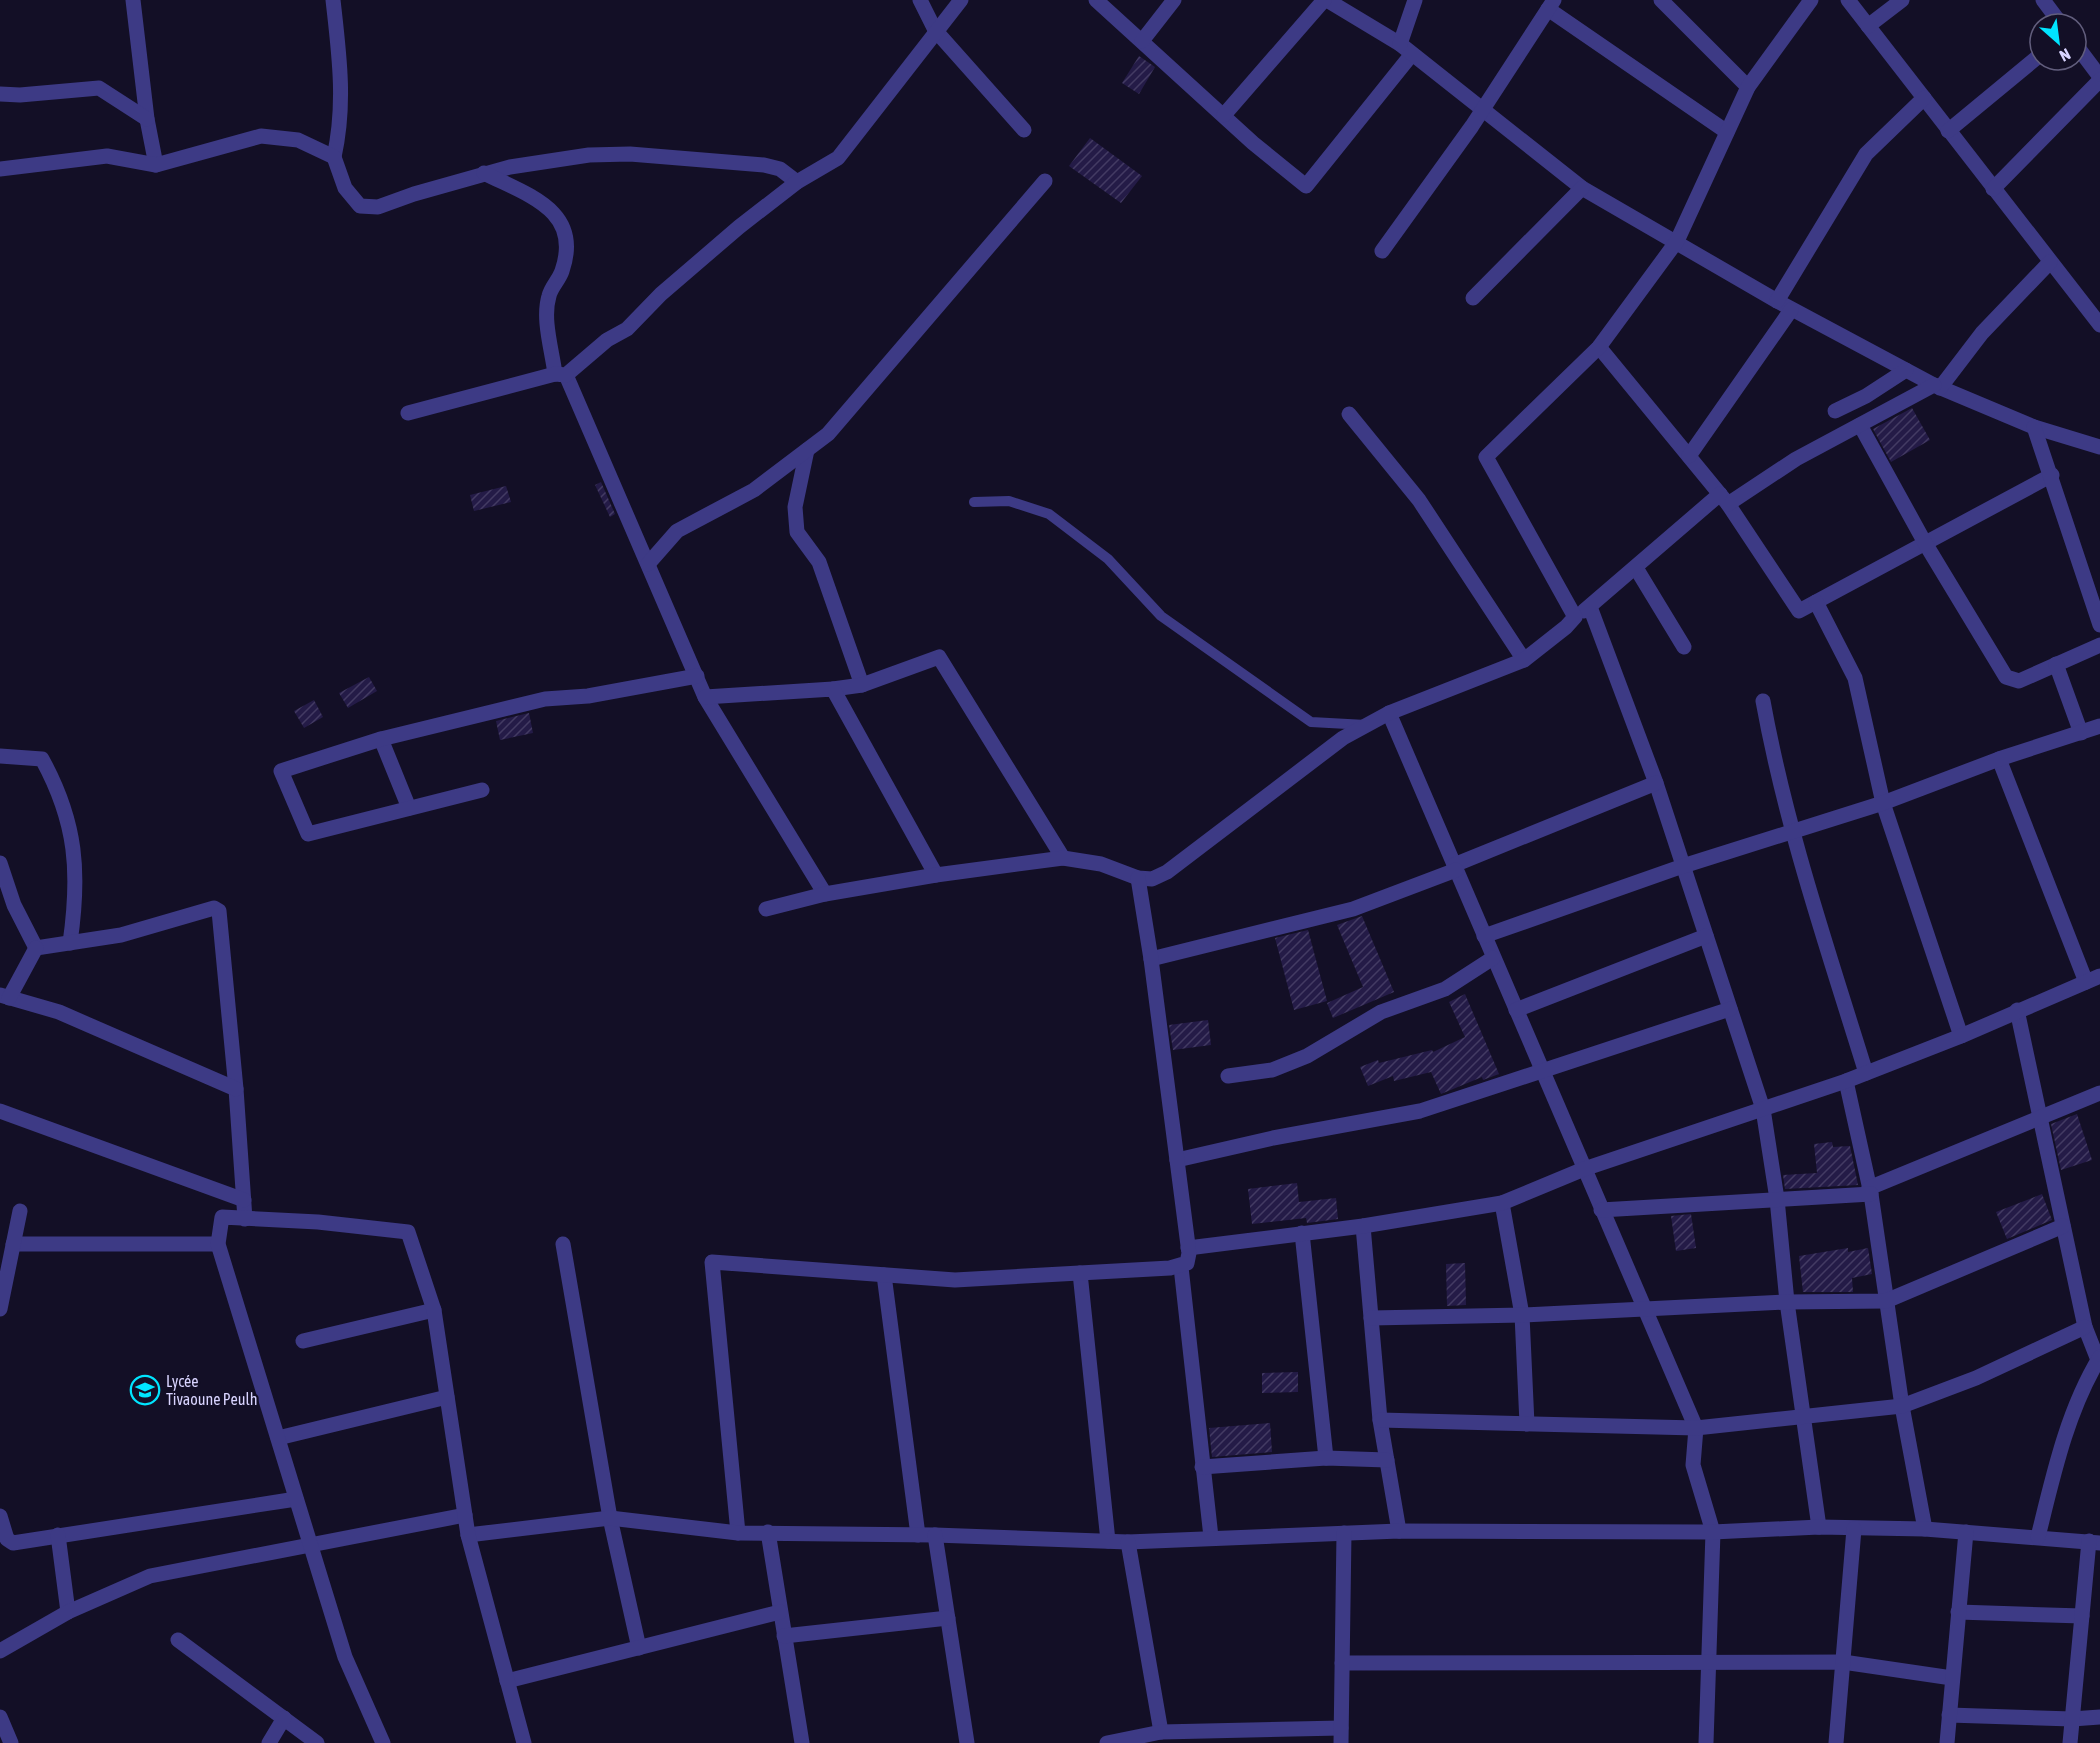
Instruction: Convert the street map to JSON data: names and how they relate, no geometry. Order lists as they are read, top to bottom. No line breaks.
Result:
{"places":{"school or university":["Lycée Tivaoune Peulh"]},"north":"bottom right"}
